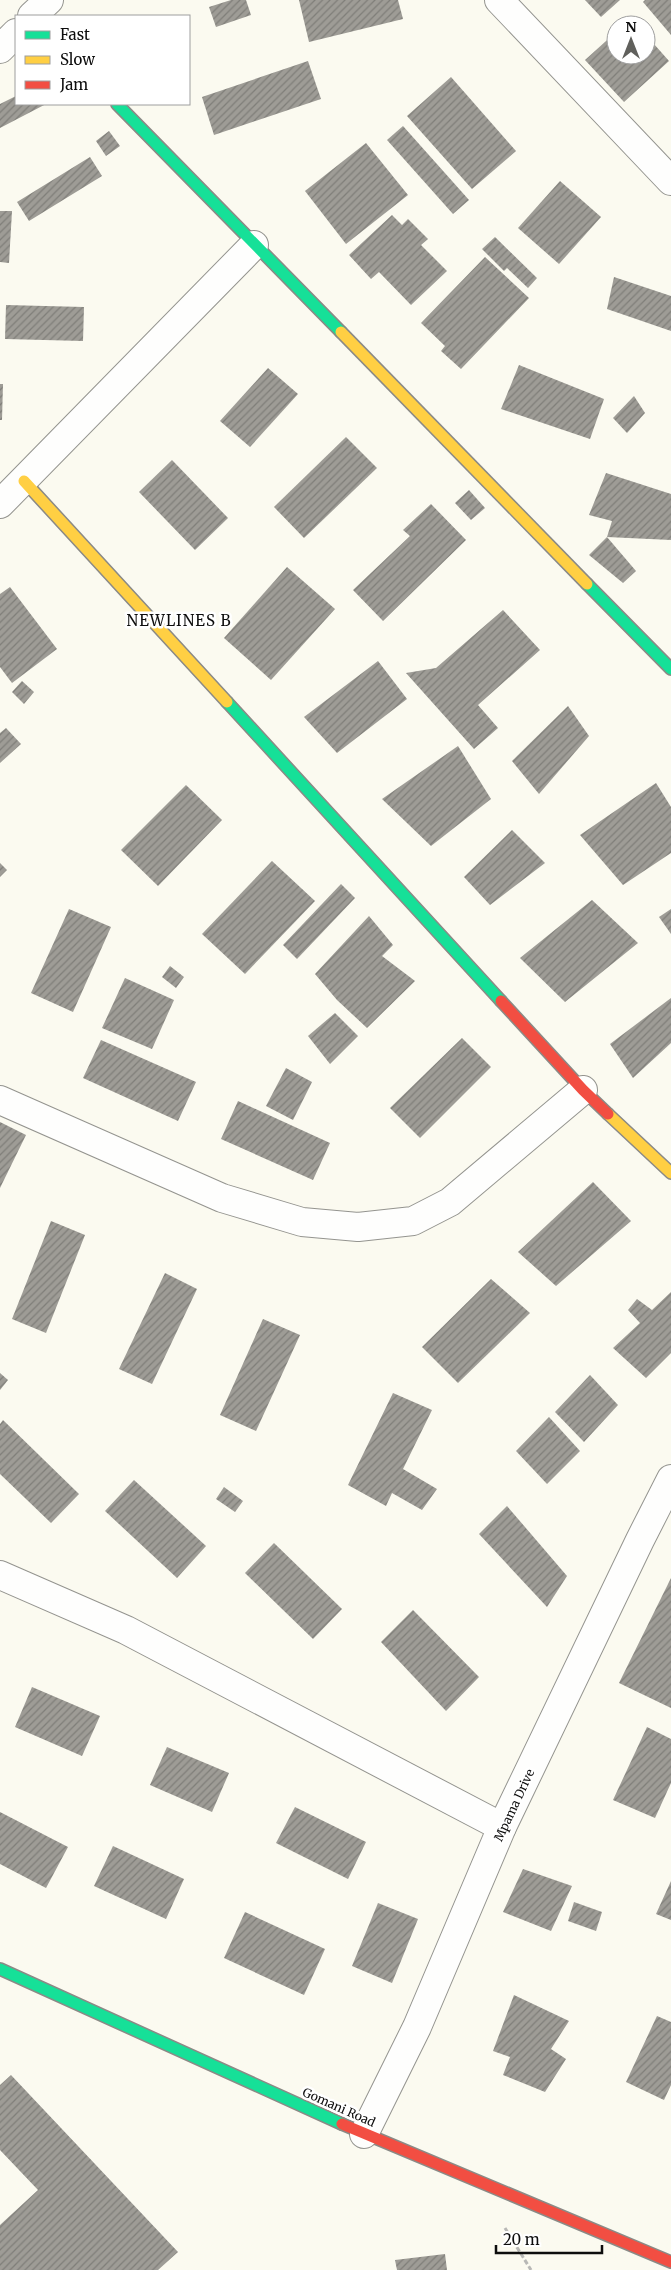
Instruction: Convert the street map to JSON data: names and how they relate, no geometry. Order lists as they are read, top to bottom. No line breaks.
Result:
{"streets":{"street":["Mpama Drive","Gomani Road"]},"crossings":[["Mpama Drive","Gomani Road"]],"districts":["NEWLINES B"],"legend":["Fast","Slow","Jam"],"scale_bar":"20 m","north":"top"}
